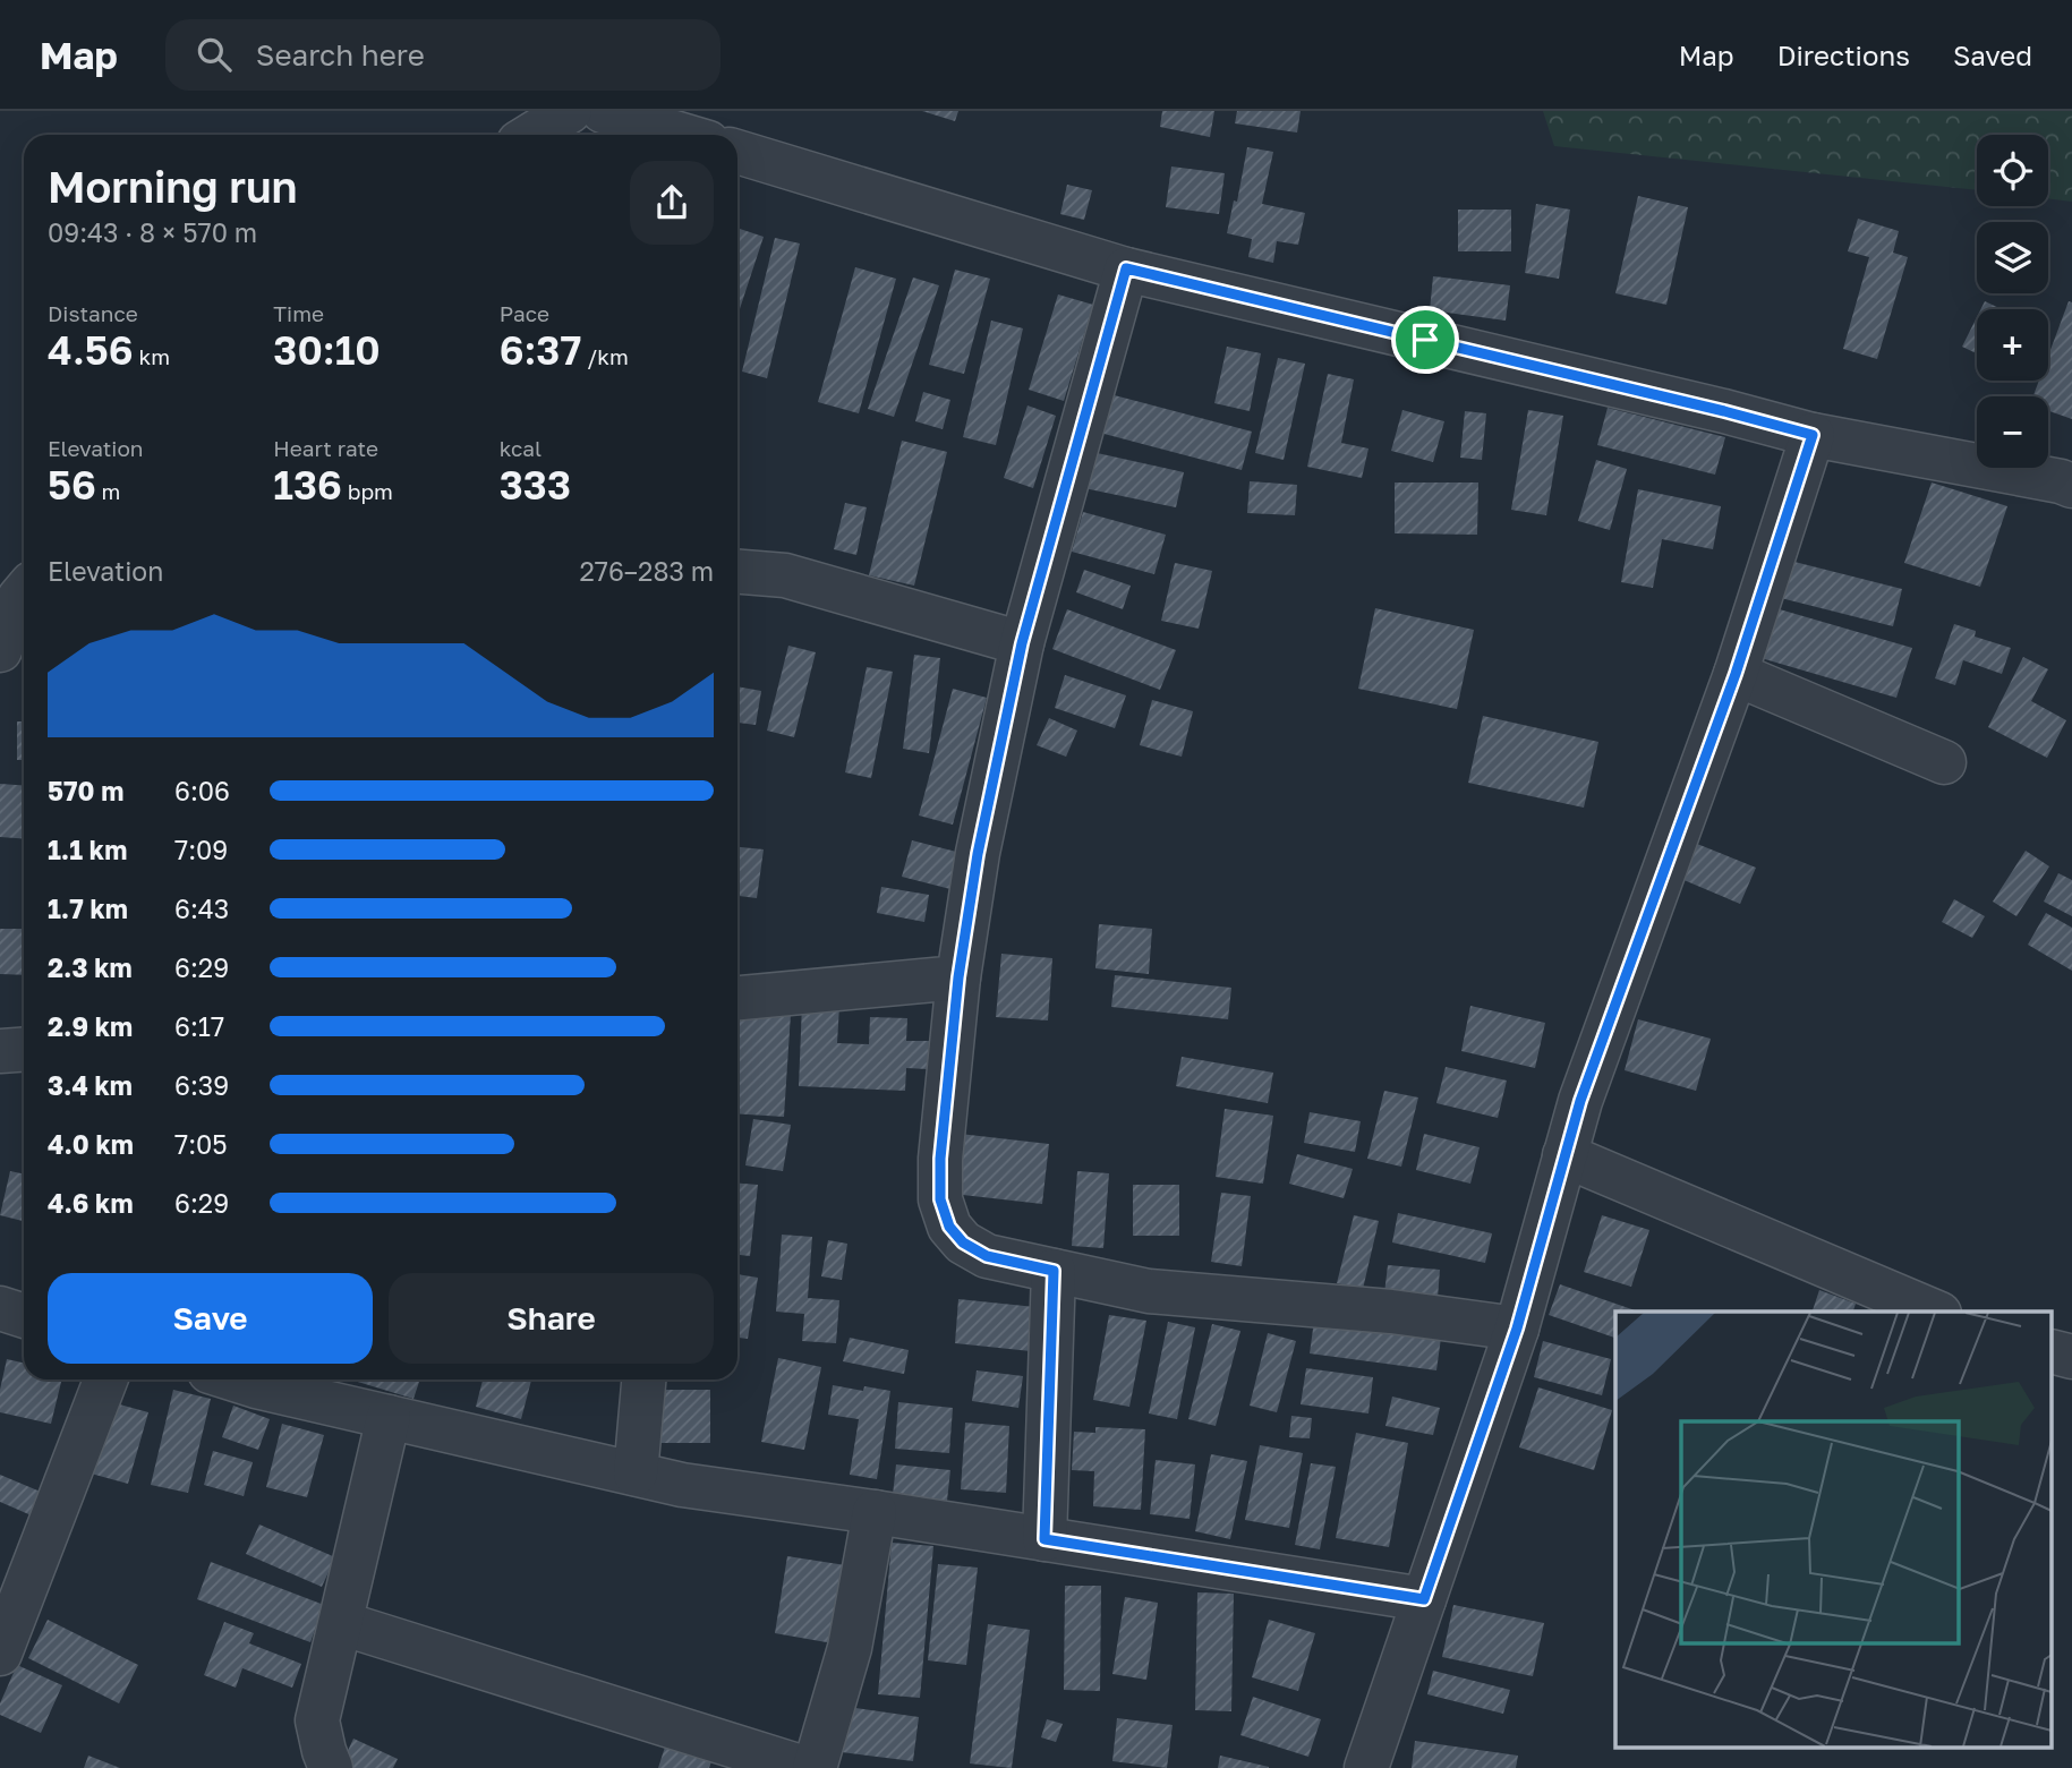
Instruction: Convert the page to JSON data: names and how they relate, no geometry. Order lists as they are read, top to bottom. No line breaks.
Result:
{"page":{"header":"Map","search":"Search here","nav":["Map","Directions","Saved"],"map_buttons":["+","−"],"heading":["Morning run","09:43 · 8 × 570 m"],"stats":[["Distance","4.56 km"],["Time","30:10"],["Pace","6:37 /km"],["Elevation","56 m"],["Heart rate","136 bpm"],["kcal","333"]],"chart":["Elevation","276–283 m"],"list":[{"name":"570 m","note":"6:06"},{"name":"1.1 km","note":"7:09"},{"name":"1.7 km","note":"6:43"},{"name":"2.3 km","note":"6:29"},{"name":"2.9 km","note":"6:17"},{"name":"3.4 km","note":"6:39"},{"name":"4.0 km","note":"7:05"},{"name":"4.6 km","note":"6:29"}],"buttons":["Save","Share"]}}
